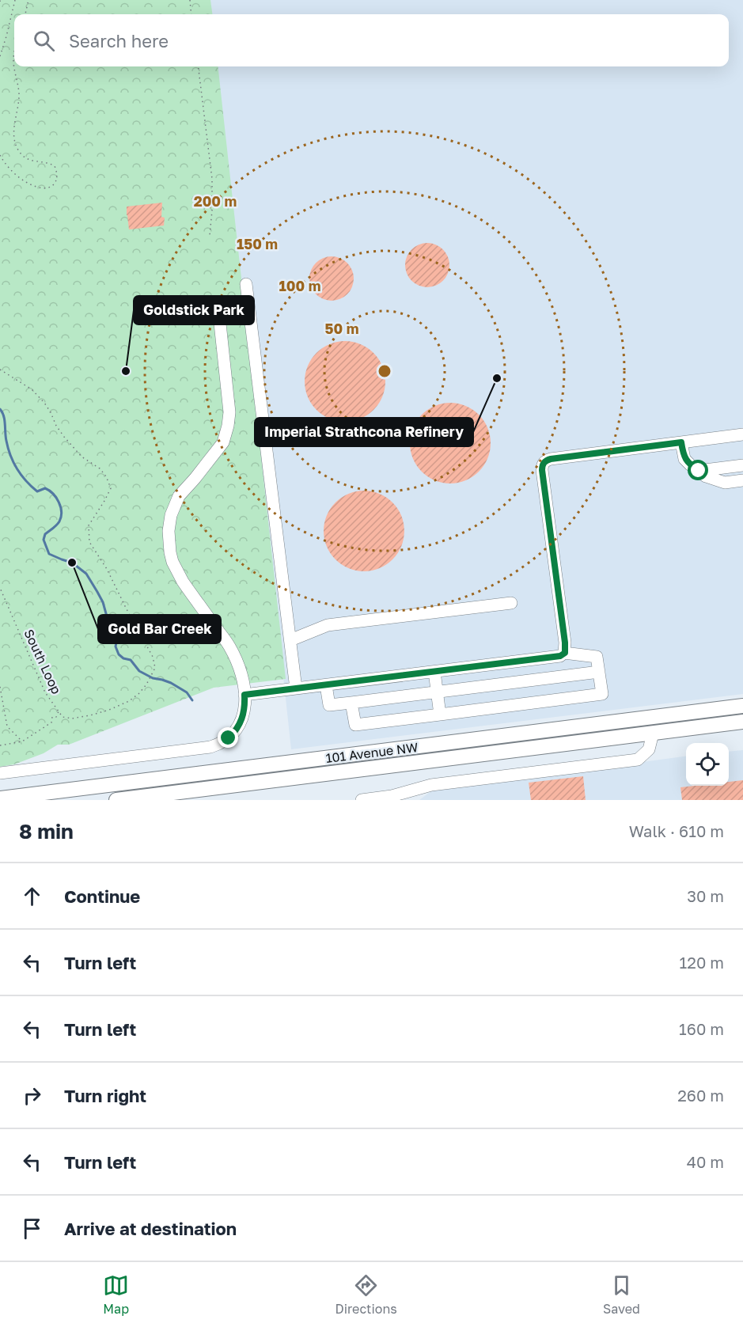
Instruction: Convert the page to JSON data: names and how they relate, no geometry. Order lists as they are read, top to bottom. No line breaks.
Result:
{"streets":{"main road":["101 Avenue NW"],"path":["South Loop"]},"places":["Goldstick Park","Imperial Strathcona Refinery","Gold Bar Creek"],"page":{"search":"Search here","heading":["8 min","Walk · 610 m"],"list":[["Continue","30 m"],["Turn left","120 m"],["Turn left","160 m"],["Turn right","260 m"],["Turn left","40 m"],"Arrive at destination"],"nav":["Map","Directions","Saved"]},"rings":["200 m","150 m","100 m","50 m"]}
